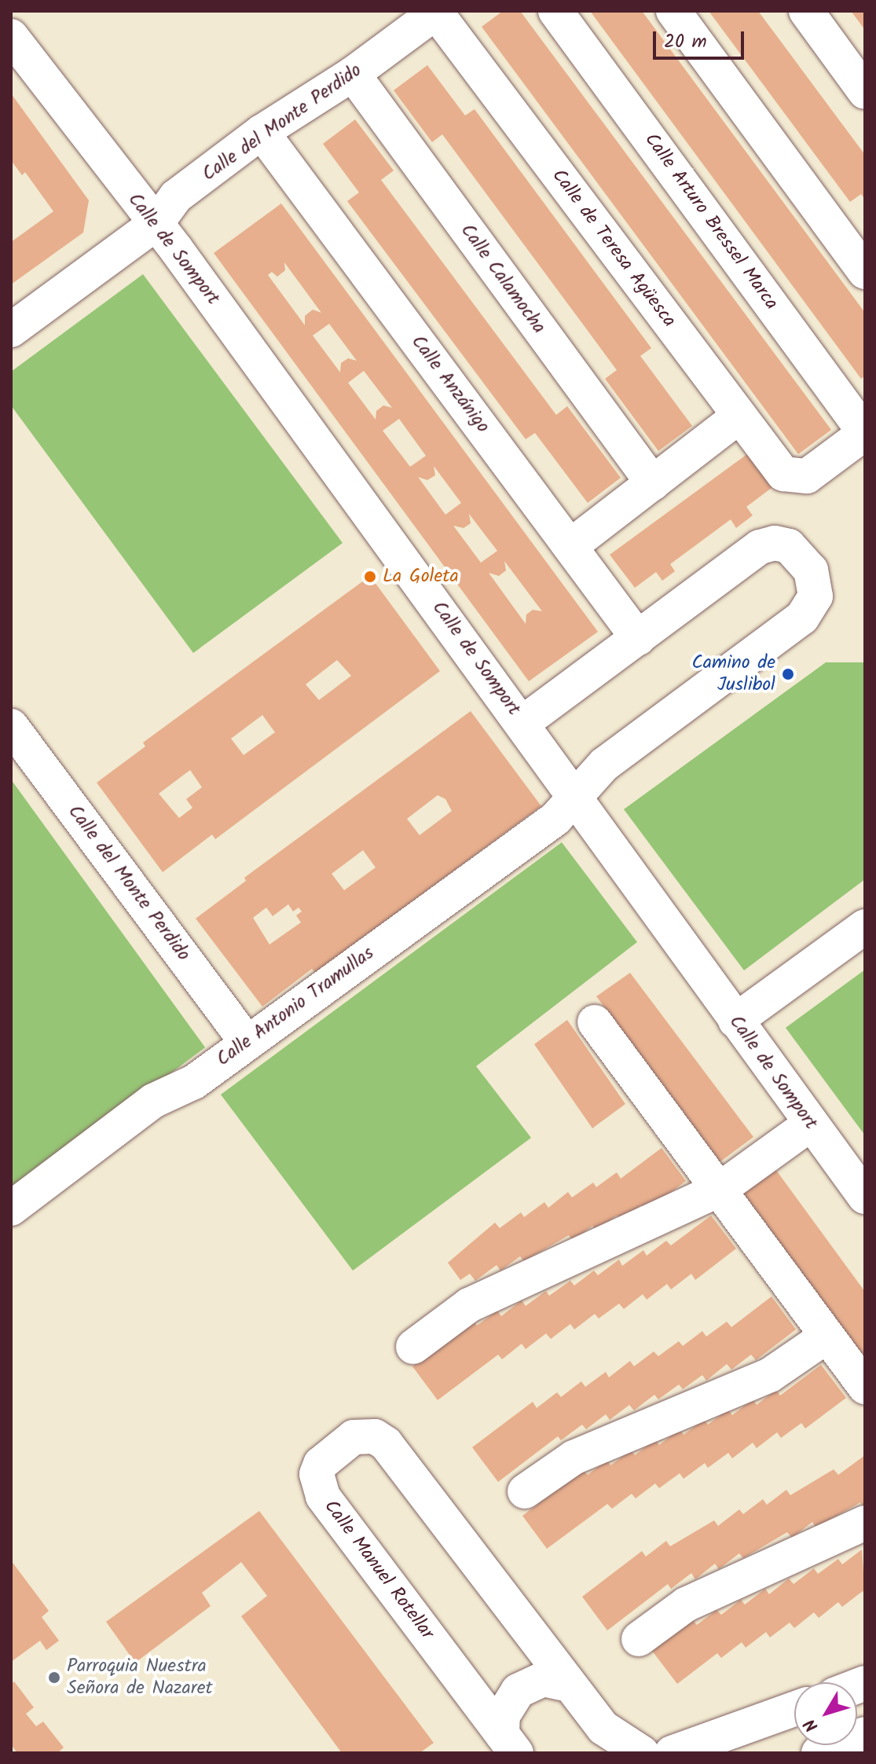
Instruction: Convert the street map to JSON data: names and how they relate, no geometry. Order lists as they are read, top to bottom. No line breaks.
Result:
{"streets":{"street":["Calle del Monte Perdido","Calle Arturo Bressel Marca","Calle de Teresa Agüesca","Calle de Somport","Calle Calamocha","Calle Anzánigo","Calle Antonio Tramullas","Calle Manuel Rotellar"]},"crossings":[["Calle del Monte Perdido","Calle de Teresa Agüesca"],["Calle del Monte Perdido","Calle de Somport"],["Calle del Monte Perdido","Calle Calamocha"],["Calle del Monte Perdido","Calle Anzánigo"],["Calle del Monte Perdido","Calle Antonio Tramullas"],["Calle Arturo Bressel Marca","Calle de Teresa Agüesca"],["Calle de Somport","Calle Antonio Tramullas"],["Calle Anzánigo","Calle Antonio Tramullas"]],"places":["La Goleta","Camino de Juslibol","Parroquia Nuestra Señora de Nazaret"],"scale_bar":"20 m","north":"bottom left"}
